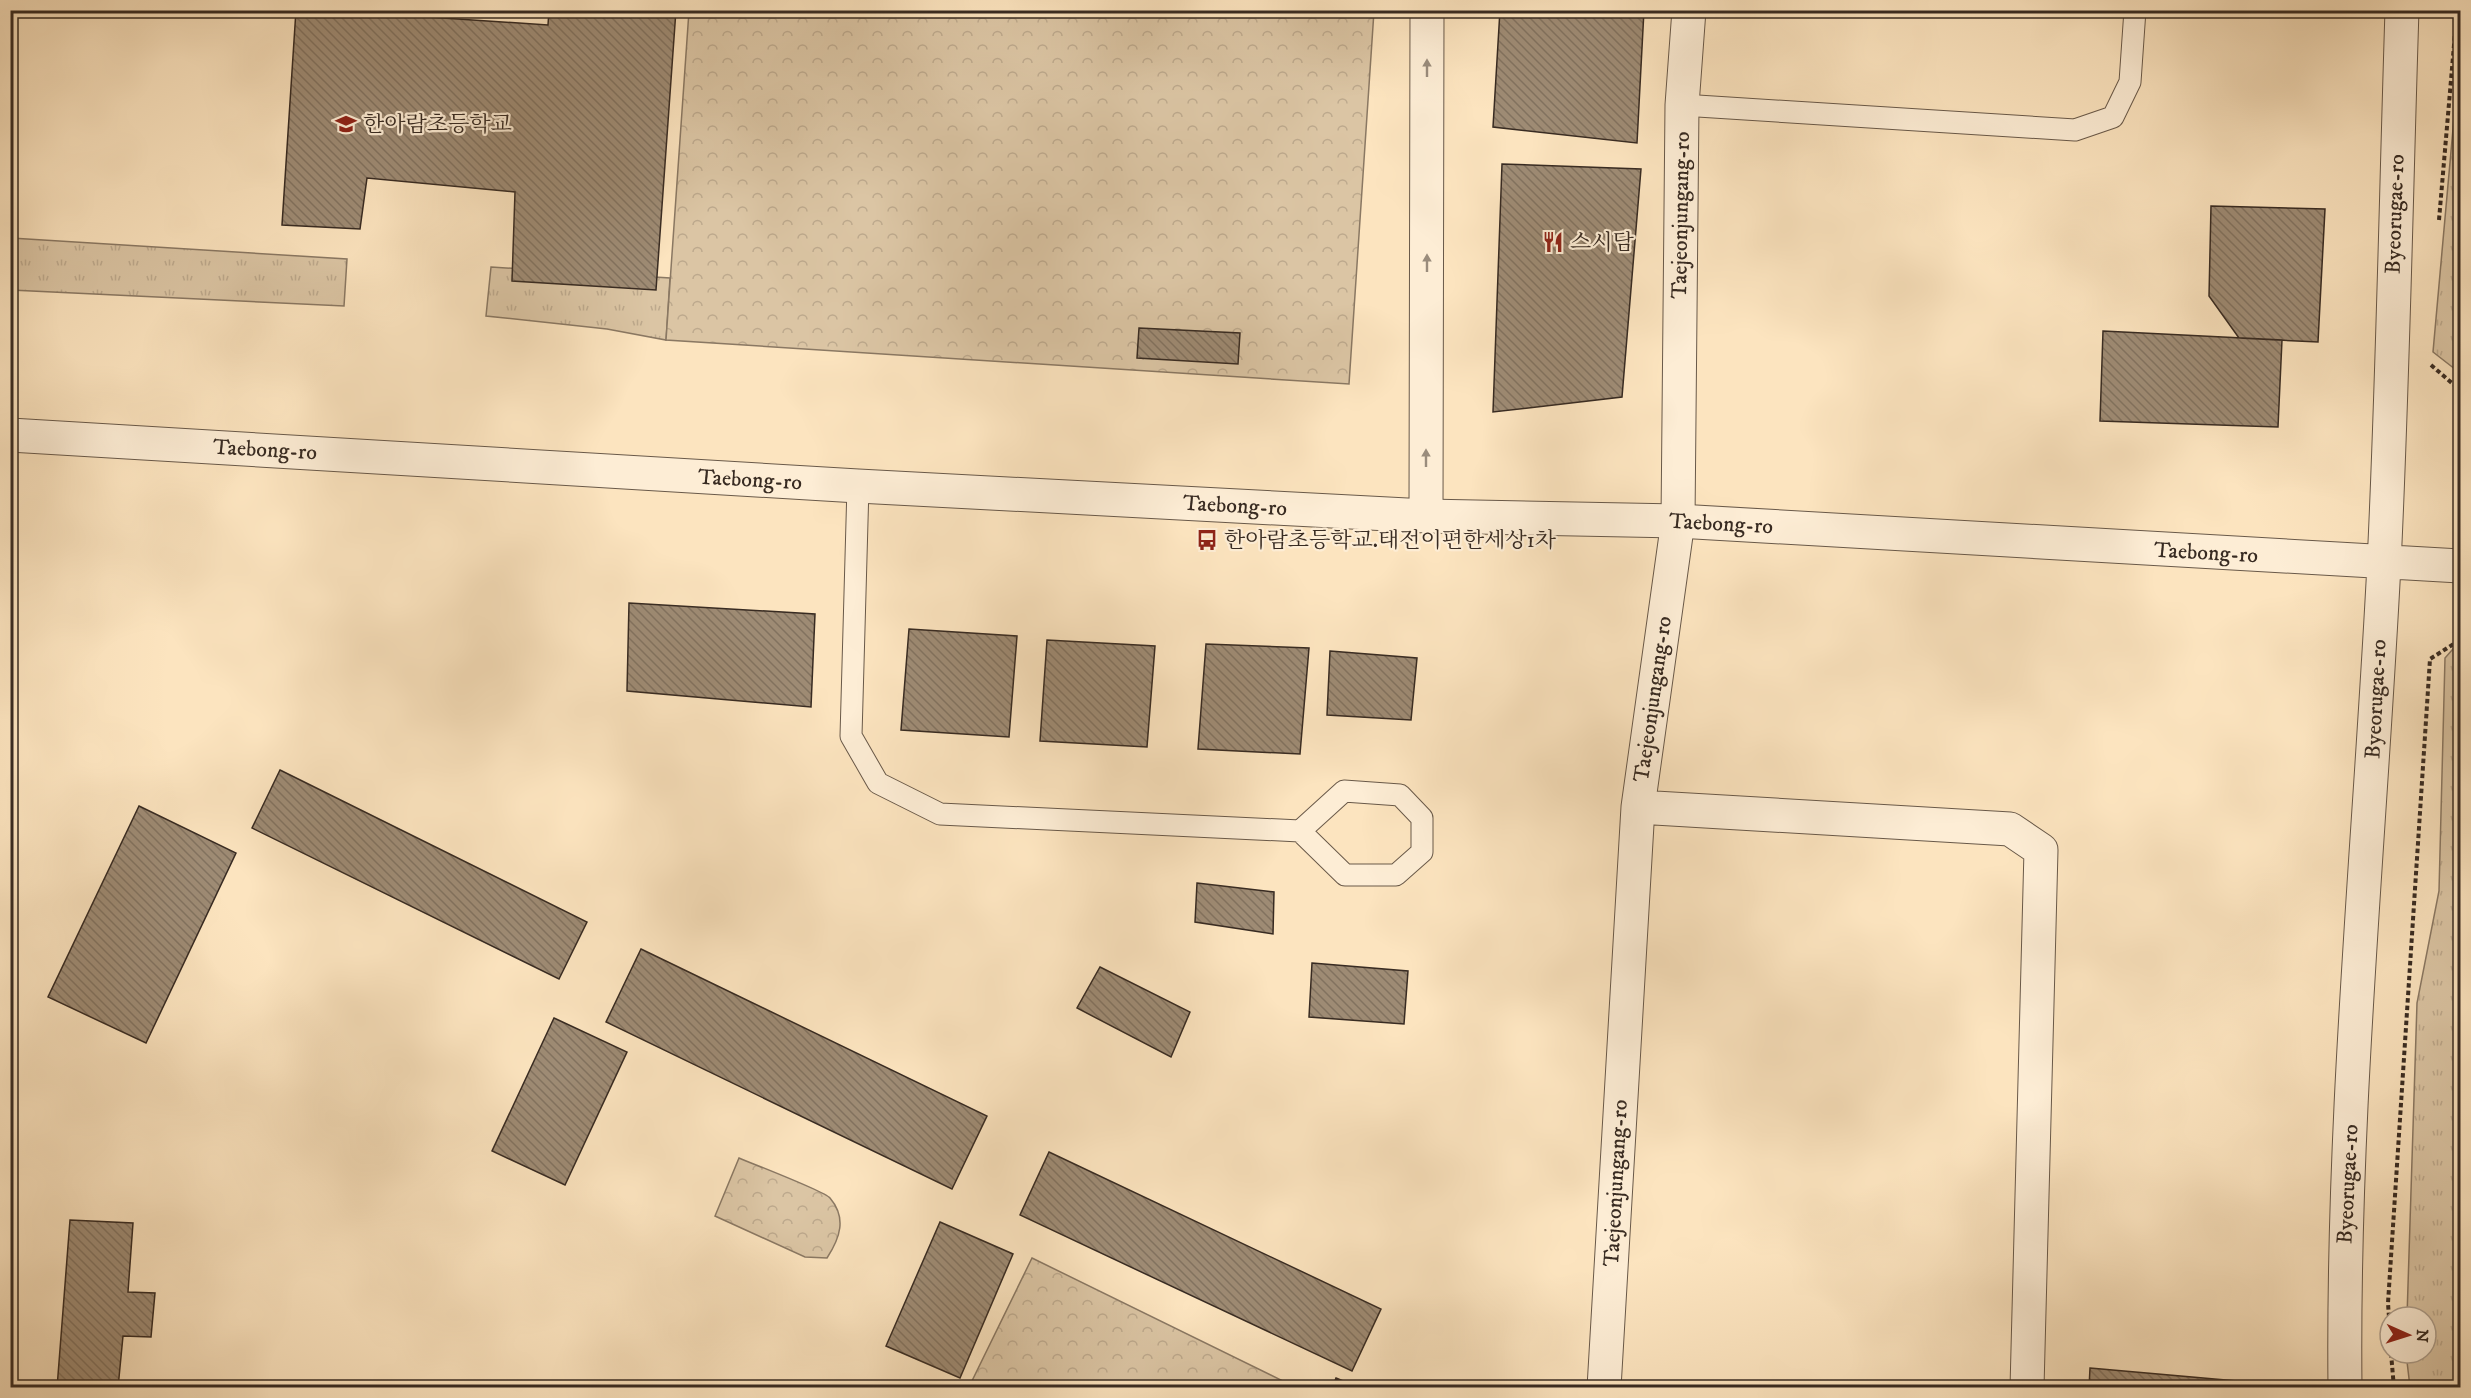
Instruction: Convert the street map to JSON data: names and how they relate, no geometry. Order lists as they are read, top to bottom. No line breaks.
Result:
{"streets":{"street":["Byeorugae-ro","Taejeonjungang-ro","Taebong-ro"]},"crossings":[["Byeorugae-ro","Taebong-ro"],["Taejeonjungang-ro","Taebong-ro"]],"places":{"school or university":["한아람초등학교"],"restaurant":["스시담"],"bus stop":["한아람초등학교.태전이편한세상1차"]},"north":"right"}
